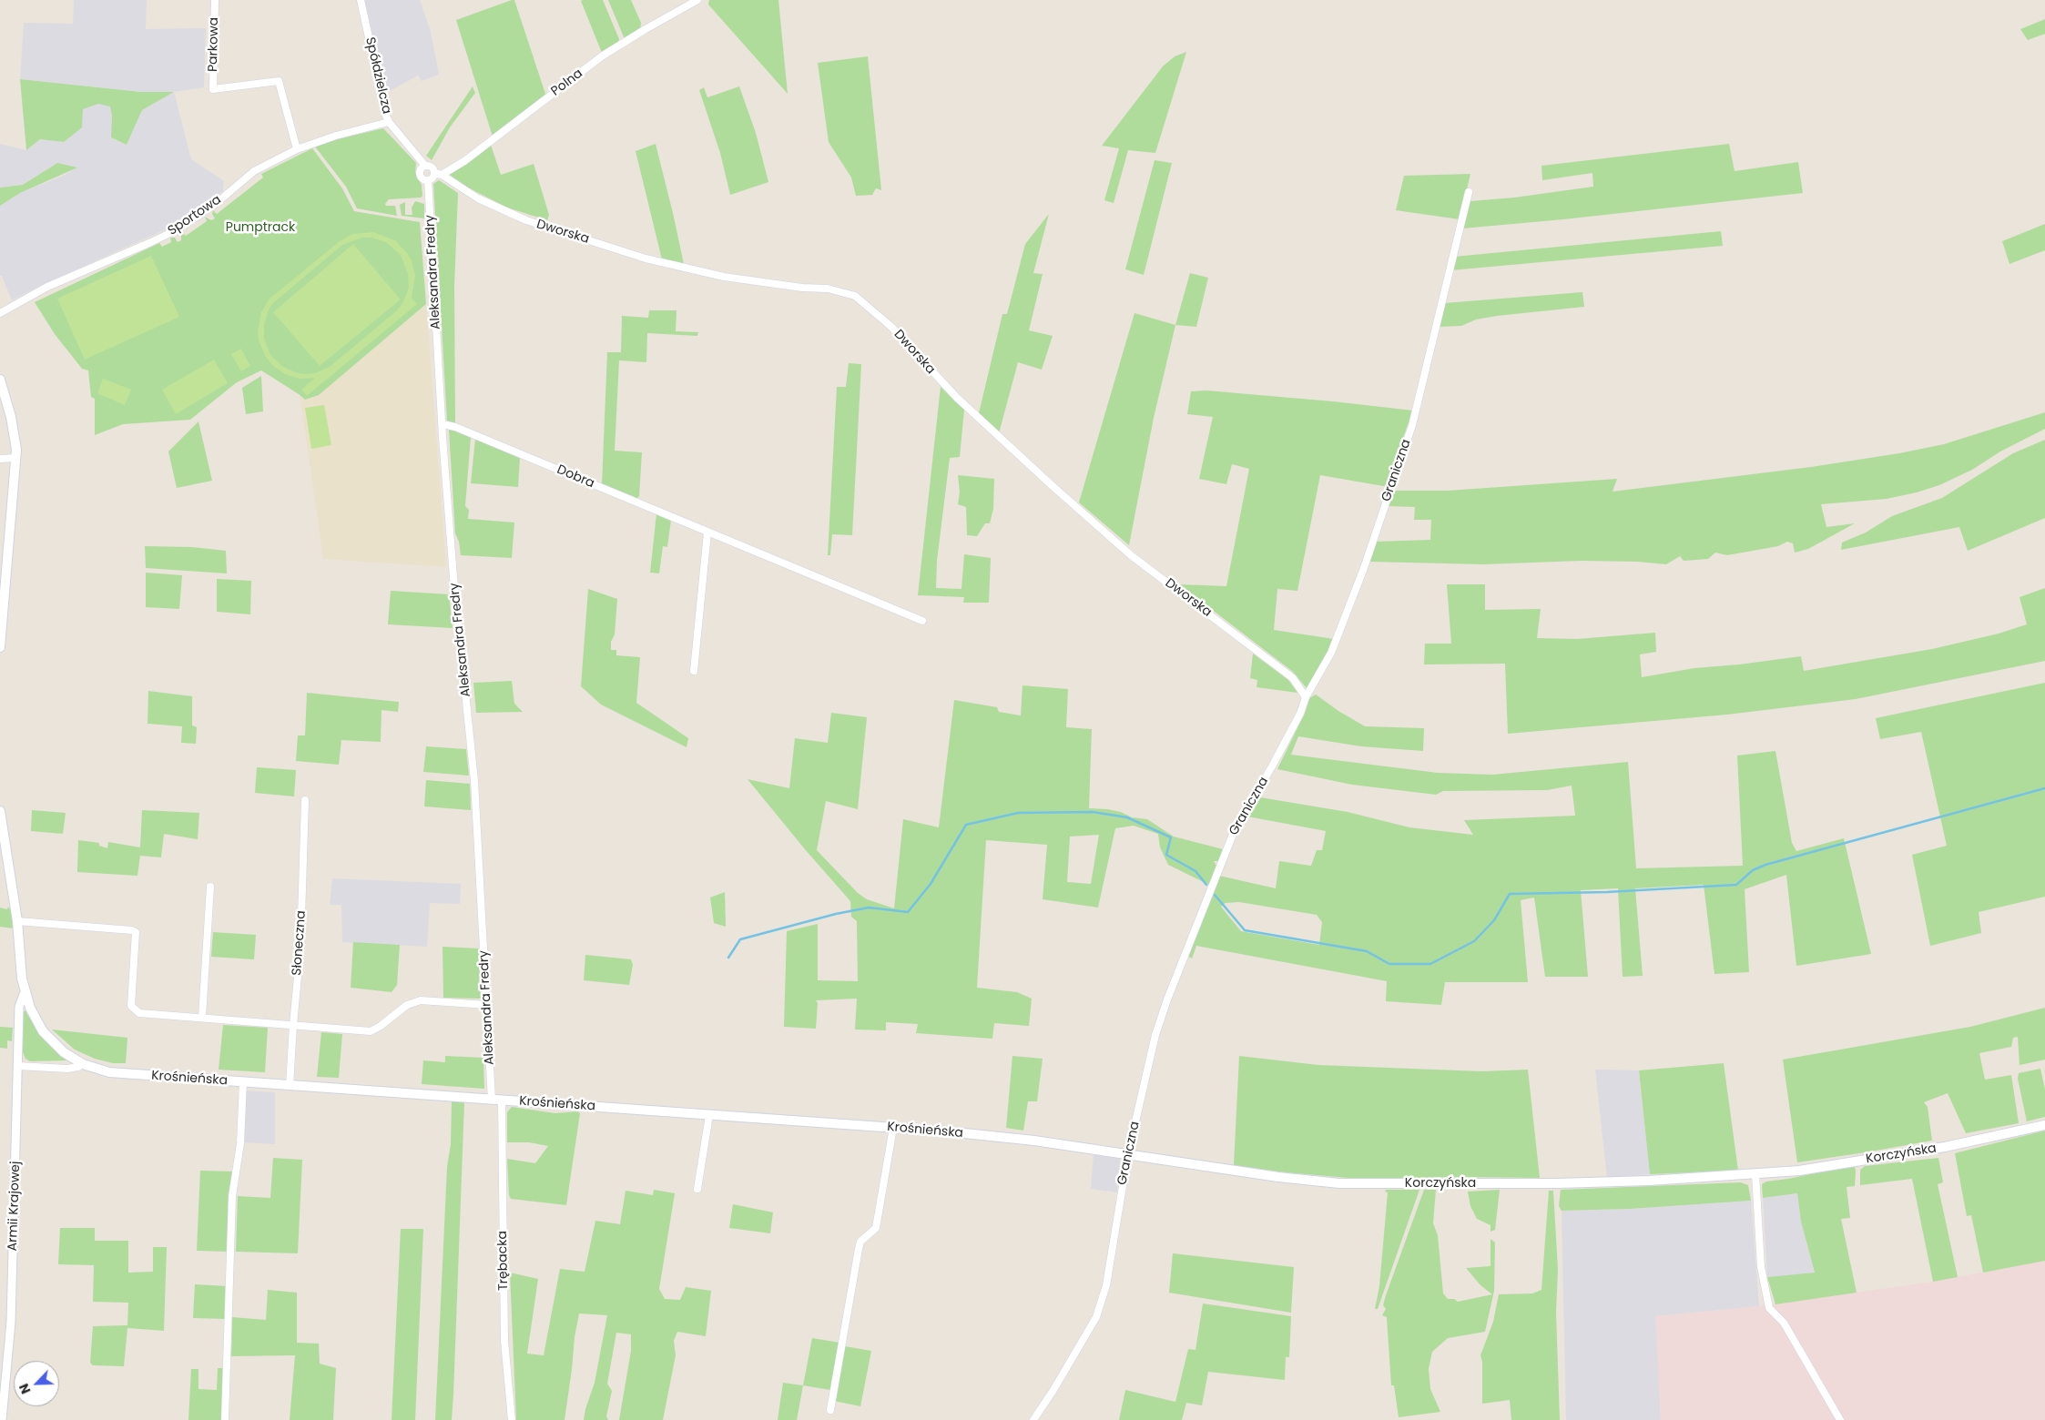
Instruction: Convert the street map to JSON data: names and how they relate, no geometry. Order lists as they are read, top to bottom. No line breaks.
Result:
{"streets":{"main road":["Krośnieńska","Korczyńska"],"street":["Parkowa","Spółdzielcza","Polna","Sportowa","Dworska","Aleksandra Fredry","Graniczna","Dobra","Słoneczna","Armii Krajowej","Trębacka"]},"crossings":[["Parkowa","Sportowa"],["Spółdzielcza","Polna"],["Spółdzielcza","Sportowa"],["Spółdzielcza","Dworska"],["Spółdzielcza","Aleksandra Fredry"],["Polna","Dworska"],["Polna","Aleksandra Fredry"],["Dworska","Aleksandra Fredry"],["Dworska","Graniczna"],["Aleksandra Fredry","Dobra"],["Aleksandra Fredry","Krośnieńska"],["Graniczna","Krośnieńska"],["Graniczna","Korczyńska"],["Słoneczna","Krośnieńska"],["Krośnieńska","Korczyńska"],["Krośnieńska","Armii Krajowej"],["Krośnieńska","Trębacka"]],"parks":["Pumptrack"],"north":"bottom left"}
